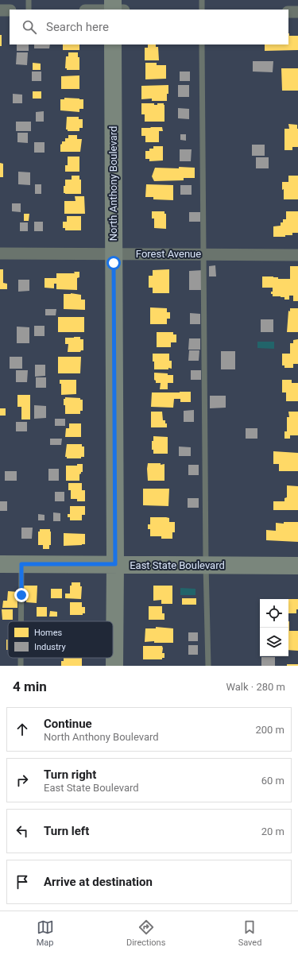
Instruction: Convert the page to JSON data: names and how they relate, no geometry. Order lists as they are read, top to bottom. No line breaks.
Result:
{"streets":{"main road":["North Anthony Boulevard","East State Boulevard"],"street":["Forest Avenue"]},"crossings":[["North Anthony Boulevard","Forest Avenue"],["North Anthony Boulevard","East State Boulevard"]],"legend":["Homes","Industry"],"page":{"search":"Search here","heading":["4 min","Walk · 280 m"],"list":[["Continue","North Anthony Boulevard","200 m"],["Turn right","East State Boulevard","60 m"],["Turn left","20 m"],"Arrive at destination"],"nav":["Map","Directions","Saved"]}}
